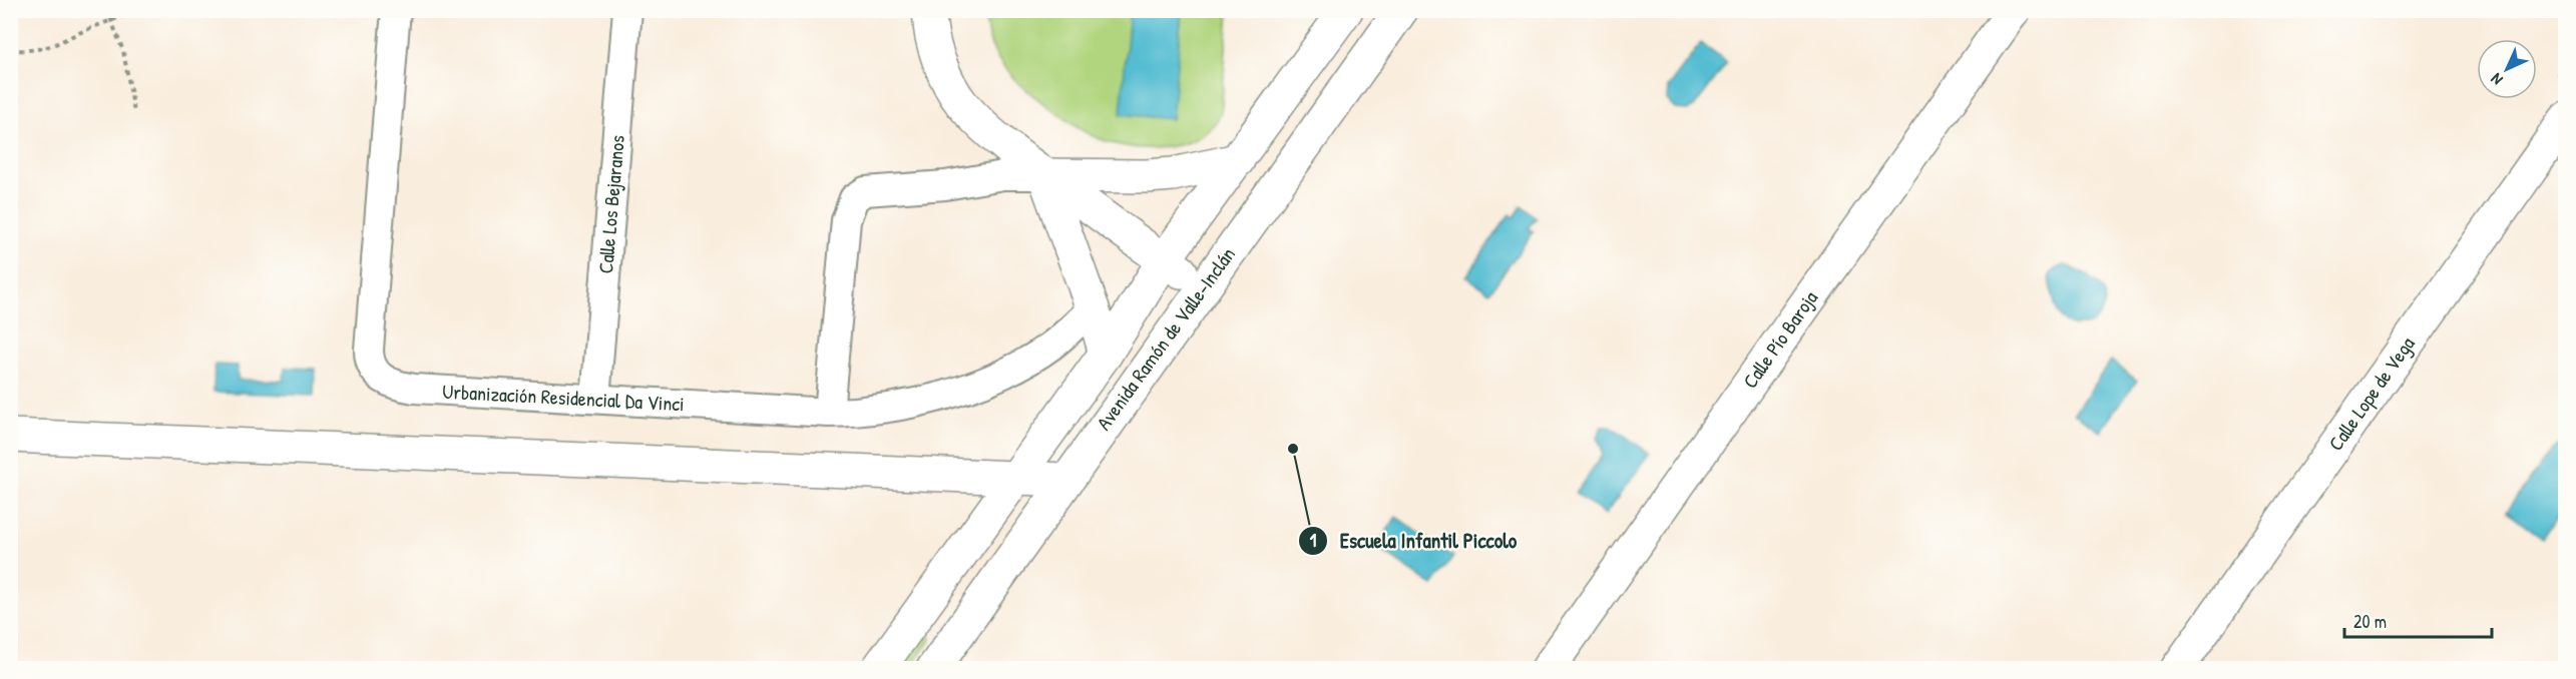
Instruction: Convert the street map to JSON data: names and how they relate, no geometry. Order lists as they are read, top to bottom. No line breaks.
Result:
{"streets":{"street":["Avenida Ramón de Valle-Inclán","Calle Pío Baroja","Calle Lope de Vega"],"lane":["Calle Los Bejaranos","Urbanización Residencial Da Vinci"]},"crossings":[["Calle Los Bejaranos","Urbanización Residencial Da Vinci"]],"places":["Escuela Infantil Piccolo"],"scale_bar":"20 m","north":"bottom left"}
